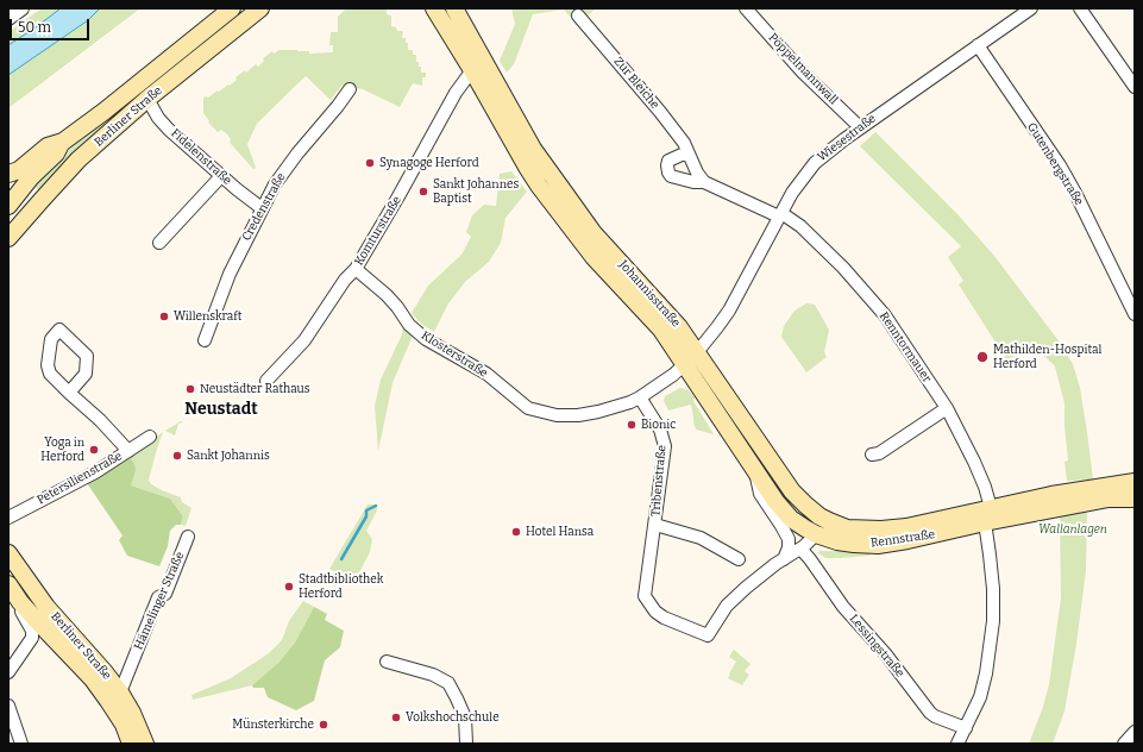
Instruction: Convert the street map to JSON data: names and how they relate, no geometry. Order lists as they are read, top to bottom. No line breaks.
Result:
{"streets":{"main road":["Berliner Straße","Johannisstraße","Rennstraße"],"street":["Pöppelmannwall","Zur Bleiche","Wiesestraße","Fidelenstraße","Gutenbergstraße","Credenstraße","Komturstraße","Renntormauer","Klosterstraße","Petersilienstraße","Tribenstraße","Hämelinger Straße","Lessingstraße"]},"crossings":[["Pöppelmannwall","Wiesestraße"],["Berliner Straße","Fidelenstraße"],["Berliner Straße","Hämelinger Straße"],["Wiesestraße","Gutenbergstraße"],["Wiesestraße","Johannisstraße"],["Wiesestraße","Renntormauer"],["Fidelenstraße","Credenstraße"],["Komturstraße","Johannisstraße"],["Komturstraße","Klosterstraße"],["Johannisstraße","Tribenstraße"],["Johannisstraße","Rennstraße"],["Renntormauer","Rennstraße"],["Renntormauer","Lessingstraße"],["Klosterstraße","Tribenstraße"]],"districts":["Neustadt"],"parks":["Wallanlagen"],"places":["Synagoge Herford","Sankt Johannes Baptist","Willenskraft","Mathilden-Hospital Herford","Neustädter Rathaus","Bionic","Yoga in Herford","Sankt Johannis","Hotel Hansa","Stadtbibliothek Herford","Volkshochschule","Münsterkirche"],"scale_bar":"50 m"}
